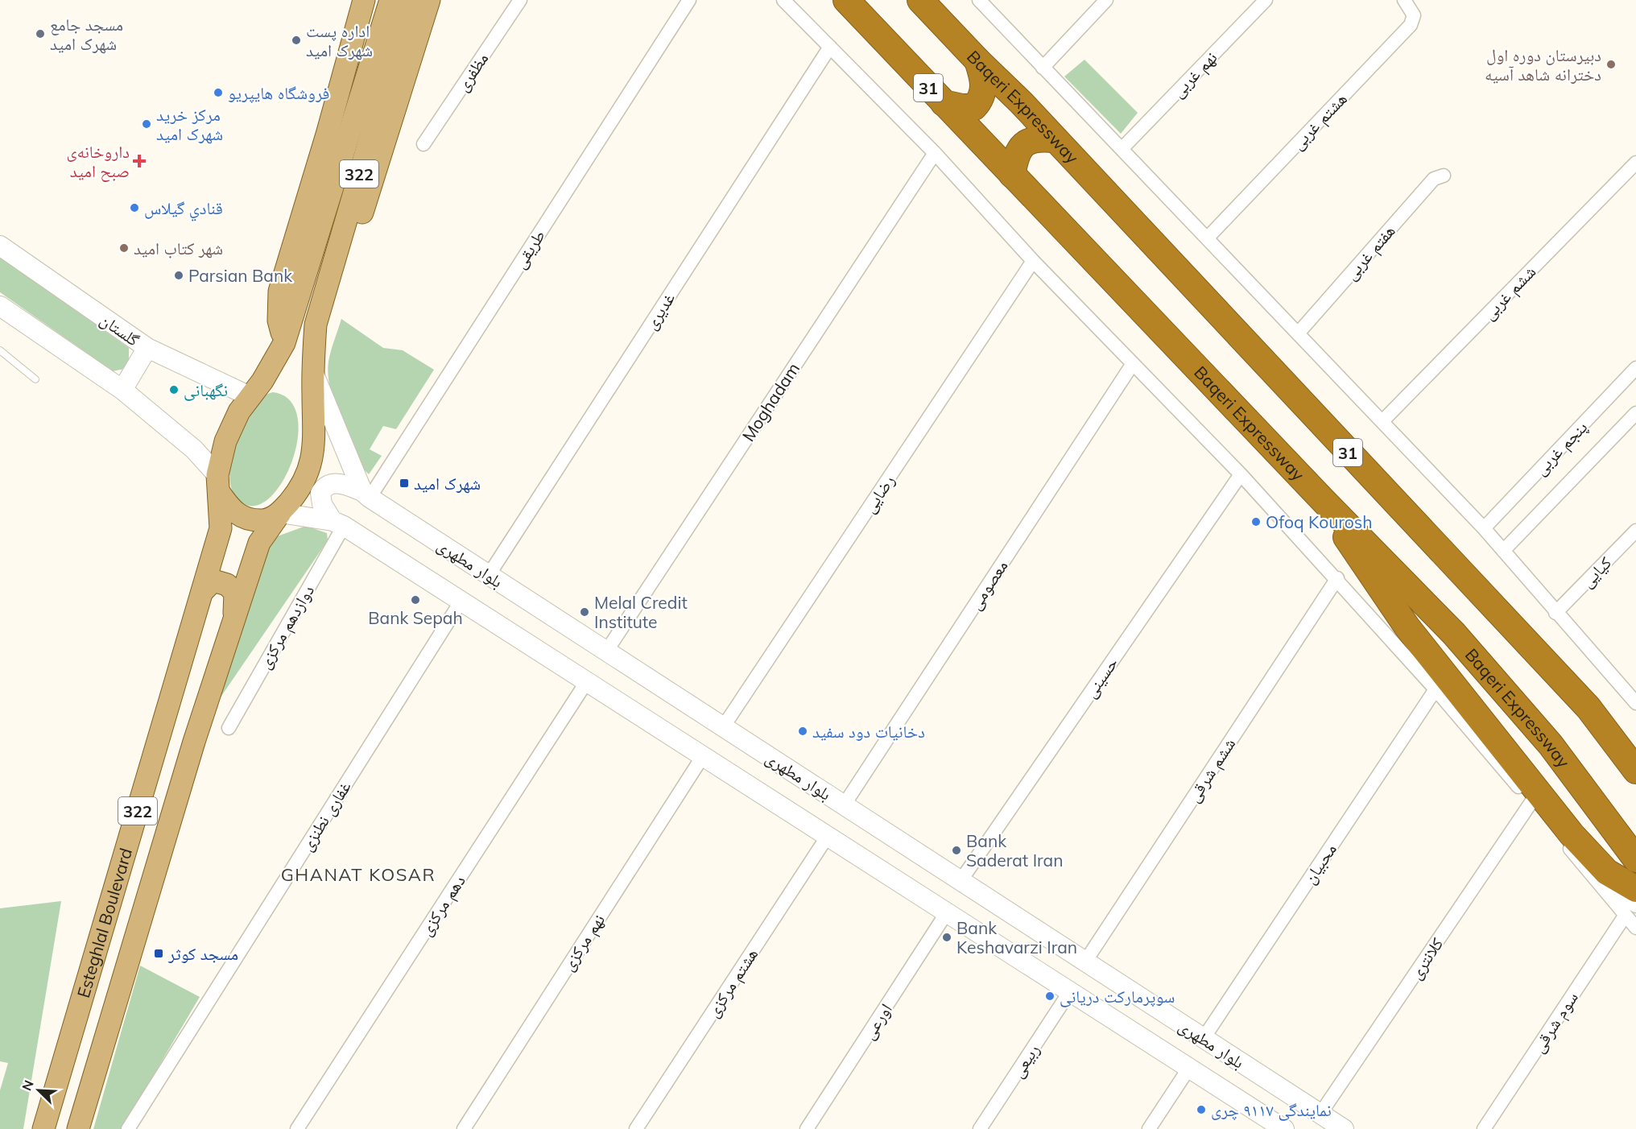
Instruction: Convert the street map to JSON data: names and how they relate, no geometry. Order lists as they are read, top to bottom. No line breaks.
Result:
{"streets":{"highway":["31","Baqeri Expressway"],"main road":["322","گلستان","بلوار مطهری","Esteghlal Boulevard"],"street":["مظفری","نهم غربی","هشتم غربی","طریقی","هفتم غربی","ششم غربی","غدیری","Moghadam","پنجم غربی","رضایی","کیایی","معصومی","دوازدهم مرکزی","حسینی","ششم شرقی","غفاری نطنزی","محبیان","دهم مرکزی","نهم مرکزی","کلانتری","هشتم مرکزی","اورعی","سوم شرقی","ربیعی"]},"crossings":[["322","Esteghlal Boulevard"],["طریقی","بلوار مطهری"],["غدیری","بلوار مطهری"],["گلستان","Esteghlal Boulevard"],["Moghadam","بلوار مطهری"],["رضایی","بلوار مطهری"],["بلوار مطهری","معصومی"],["بلوار مطهری","دوازدهم مرکزی"],["بلوار مطهری","حسینی"],["بلوار مطهری","ششم شرقی"],["بلوار مطهری","غفاری نطنزی"],["بلوار مطهری","محبیان"],["بلوار مطهری","دهم مرکزی"],["بلوار مطهری","نهم مرکزی"],["بلوار مطهری","کلانتری"],["بلوار مطهری","هشتم مرکزی"],["بلوار مطهری","اورعی"],["بلوار مطهری","ربیعی"]],"districts":["GHANAT KOSAR"],"places":{"other":["مسجد جامع شهرک امید","اداره پست شهرک امید","دبیرستان دوره اول دخترانه شاهد آسیه","فروشگاه هایپریو","مرکز خرید شهرک امید","قنادي گيلاس","شهر کتاب امید","Parsian Bank","نگهبانی","Ofoq Kourosh","Bank Sepah","Melal Credit Institute","دخانیات دود سفید","Bank Saderat Iran","Bank Keshavarzi Iran","سوپرمارکت دریانی","نمایندگی ۹۱۱۷ چری"],"health":["داروخانه‌ی صبح امید"],"transit":["شهرک امید","مسجد کوثر"]},"north":"top left"}
